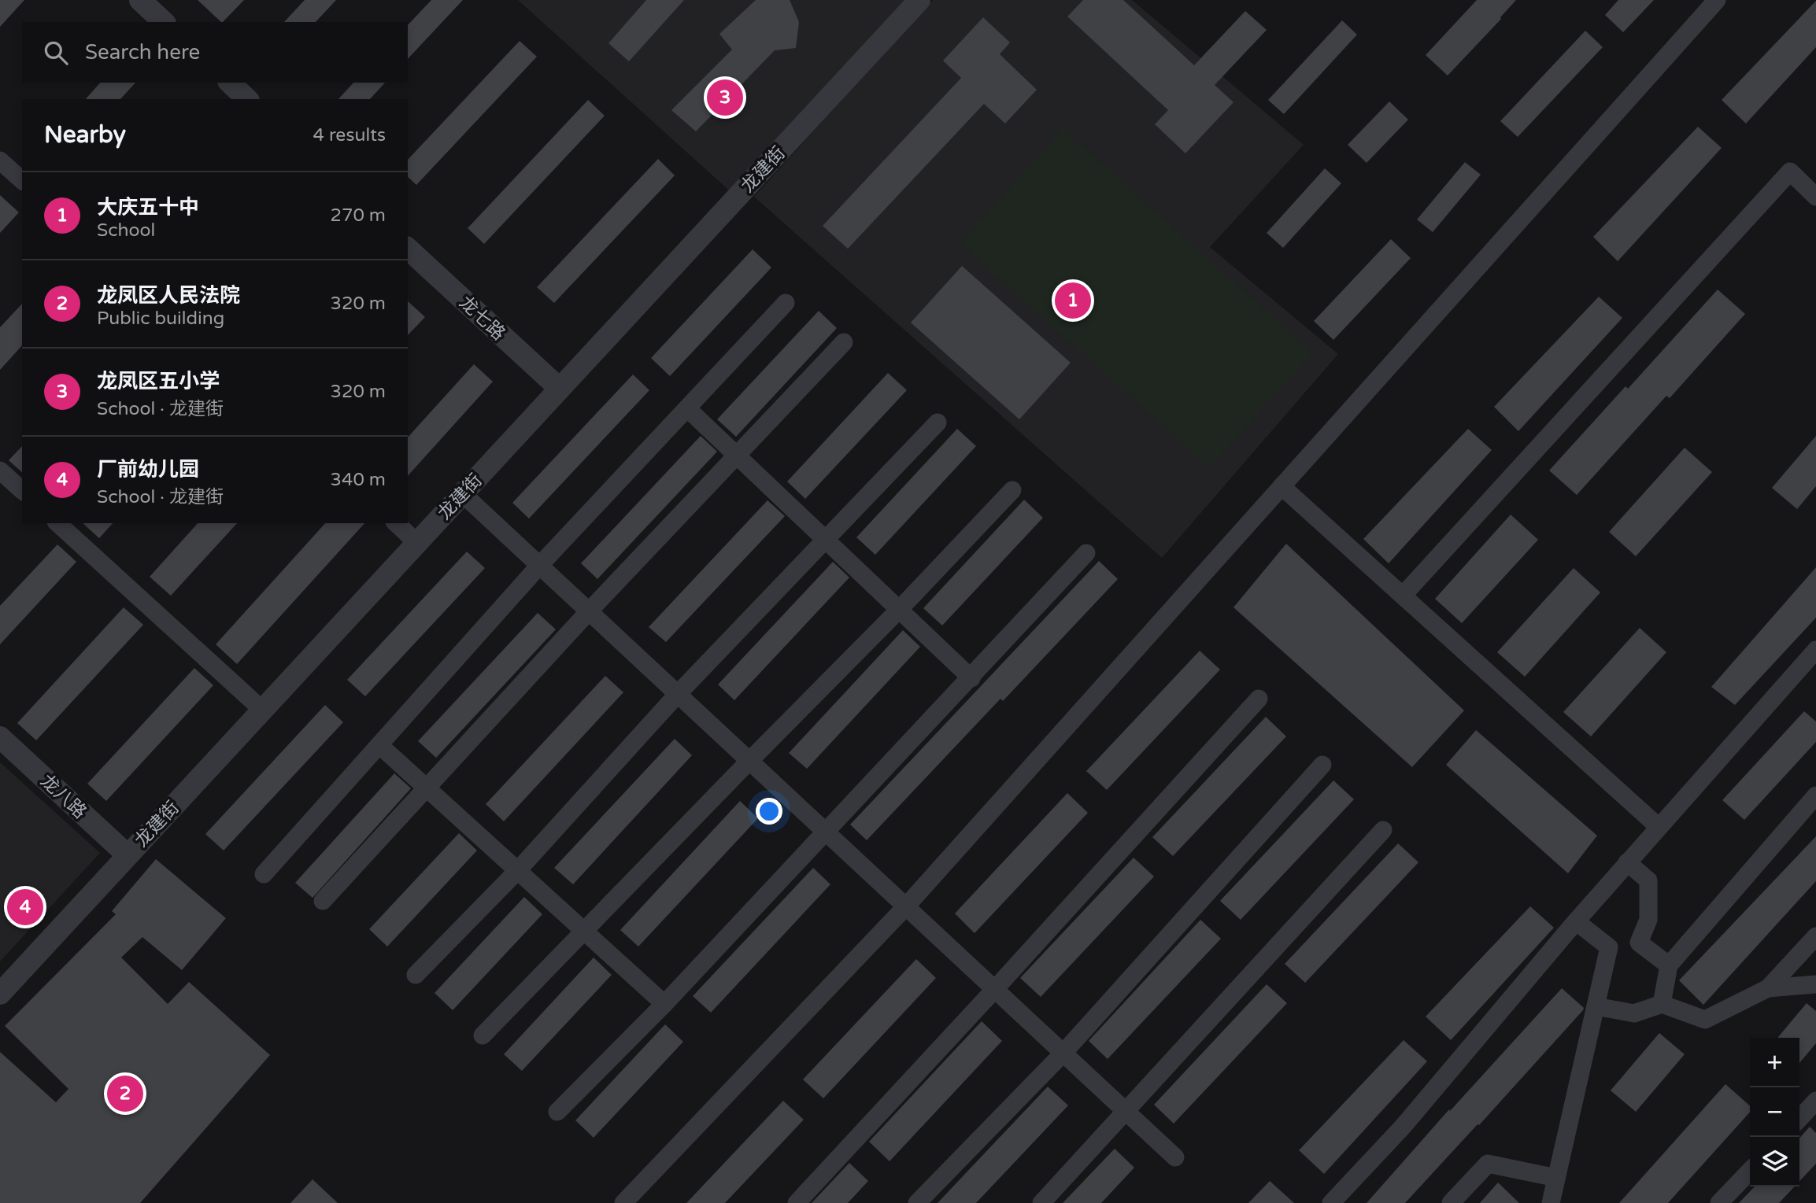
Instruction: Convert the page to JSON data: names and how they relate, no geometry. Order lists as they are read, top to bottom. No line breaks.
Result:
{"streets":{"street":["龙建街","龙七路","龙八路"]},"crossings":[["龙建街","龙七路"],["龙建街","龙八路"]],"page":{"search":"Search here","pins":["3","1","4","2"],"heading":["Nearby","4 results"],"list":[{"mark":"1","name":"大庆五十中","note":"School","value":"270 m"},{"mark":"2","name":"龙凤区人民法院","note":"Public building","value":"320 m"},{"mark":"3","name":"龙凤区五小学","note":"School · 龙建街","value":"320 m"},{"mark":"4","name":"厂前幼儿园","note":"School · 龙建街","value":"340 m"}],"map_buttons":["+","−"]}}
